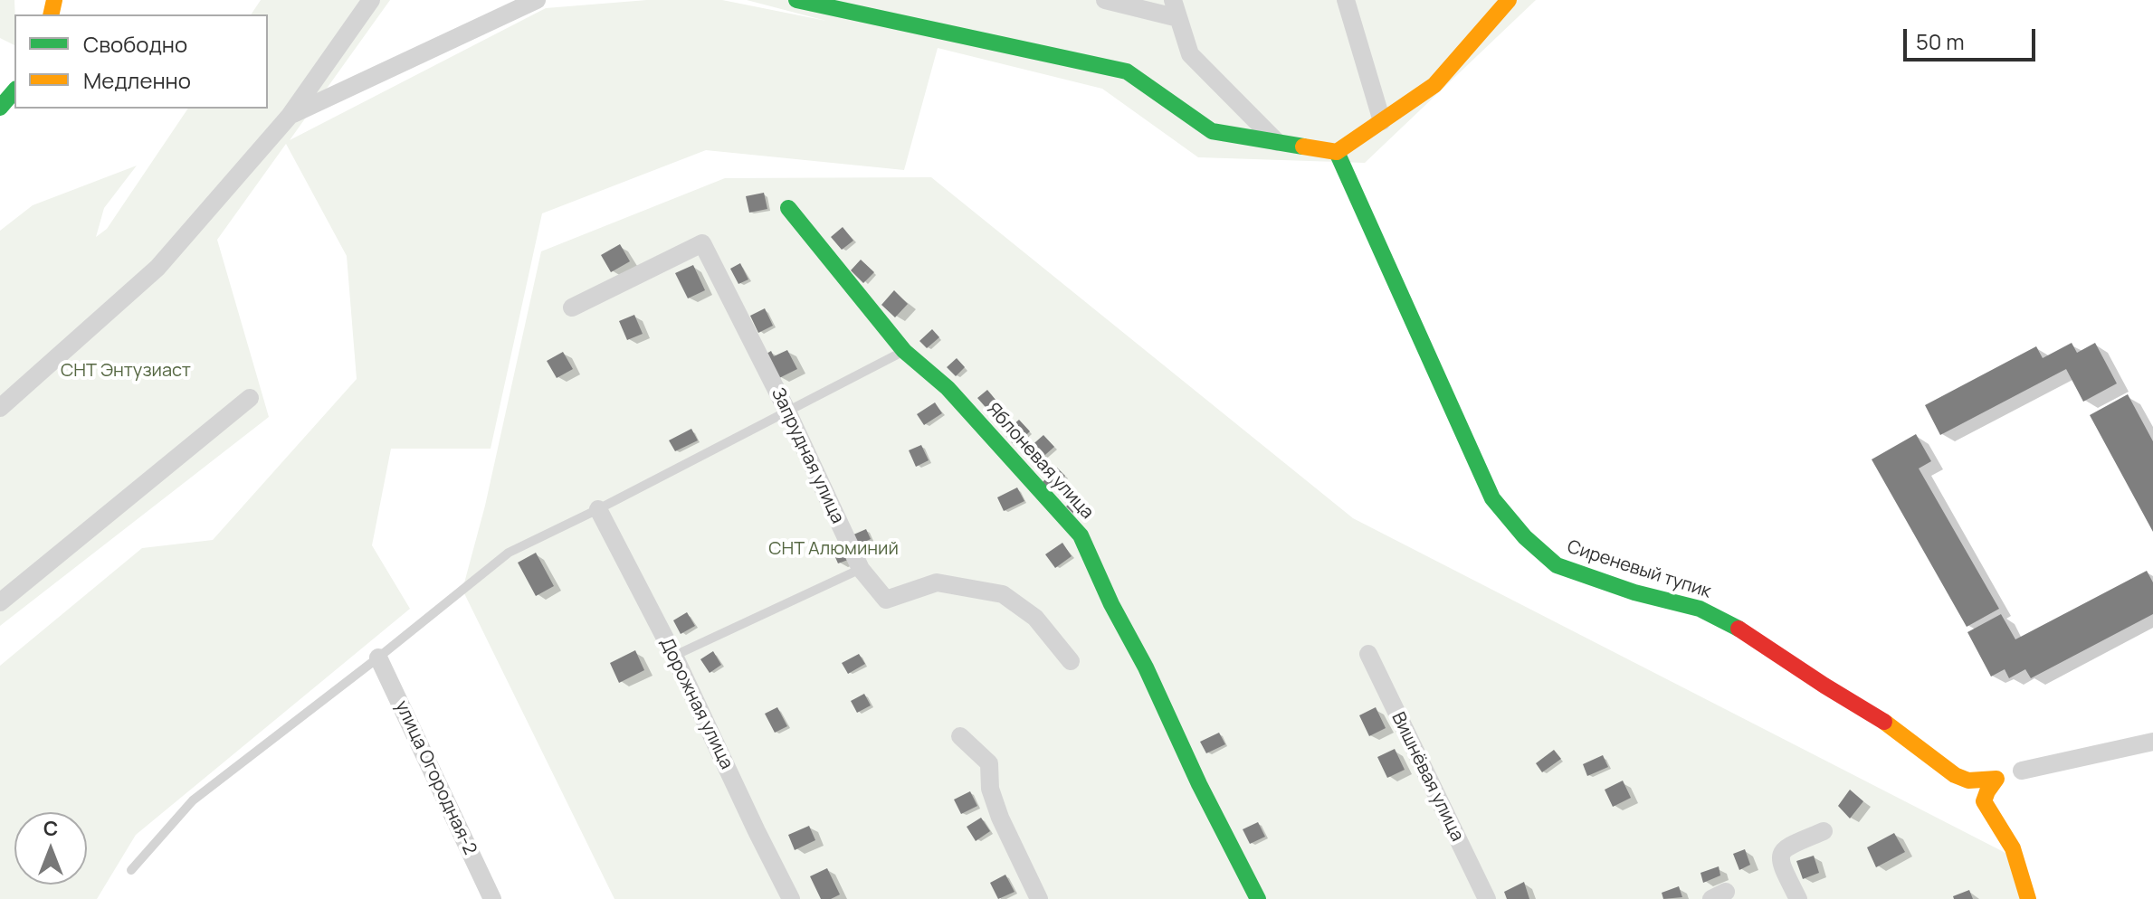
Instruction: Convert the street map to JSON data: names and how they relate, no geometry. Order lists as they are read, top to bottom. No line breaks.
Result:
{"streets":{"street":["Запрудная улица","Яблоневая улица","Сиреневый тупик","Дорожная улица","Вишнёвая улица","улица Огородная-2"]},"parks":["СНТ Энтузиаст","СНТ Алюминий"],"legend":["Свободно","Медленно"],"scale_bar":"50 m","north":"top"}
